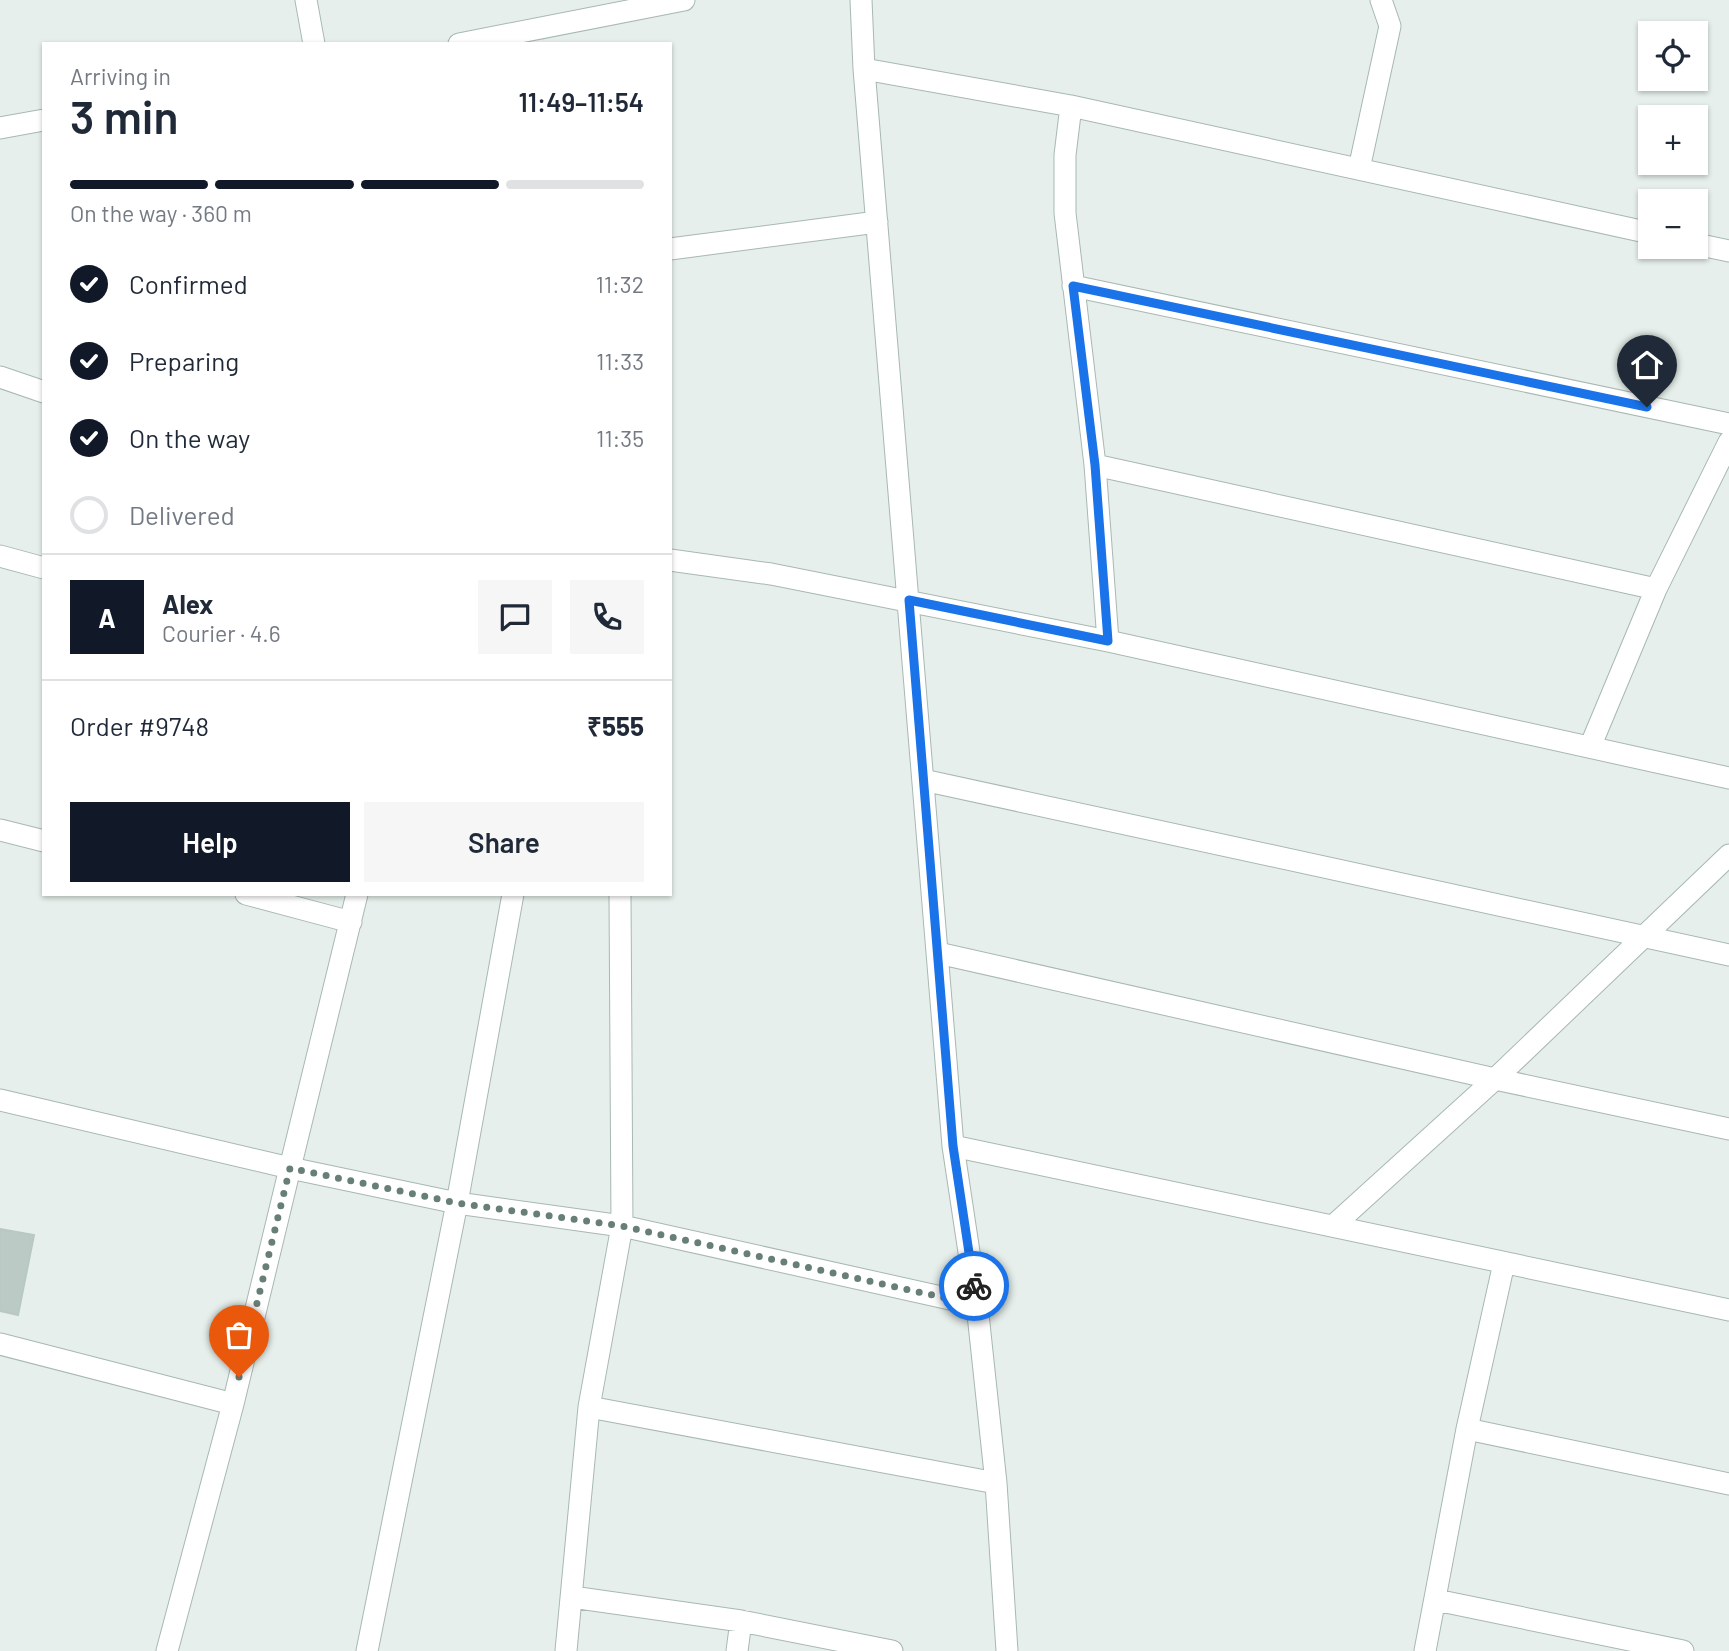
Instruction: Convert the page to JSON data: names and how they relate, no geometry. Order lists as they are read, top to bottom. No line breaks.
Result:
{"page":{"map_buttons":["+","−"],"heading":["3 min","Arriving in","11:49–11:54"],"panel":["Alex","Courier · 4.6","Order #9748","₹555"],"bar":"On the way · 360 m","list":[["Confirmed","11:32"],["Preparing","11:33"],["On the way","11:35"],"Delivered"],"round":"A","buttons":["Help","Share"]}}
